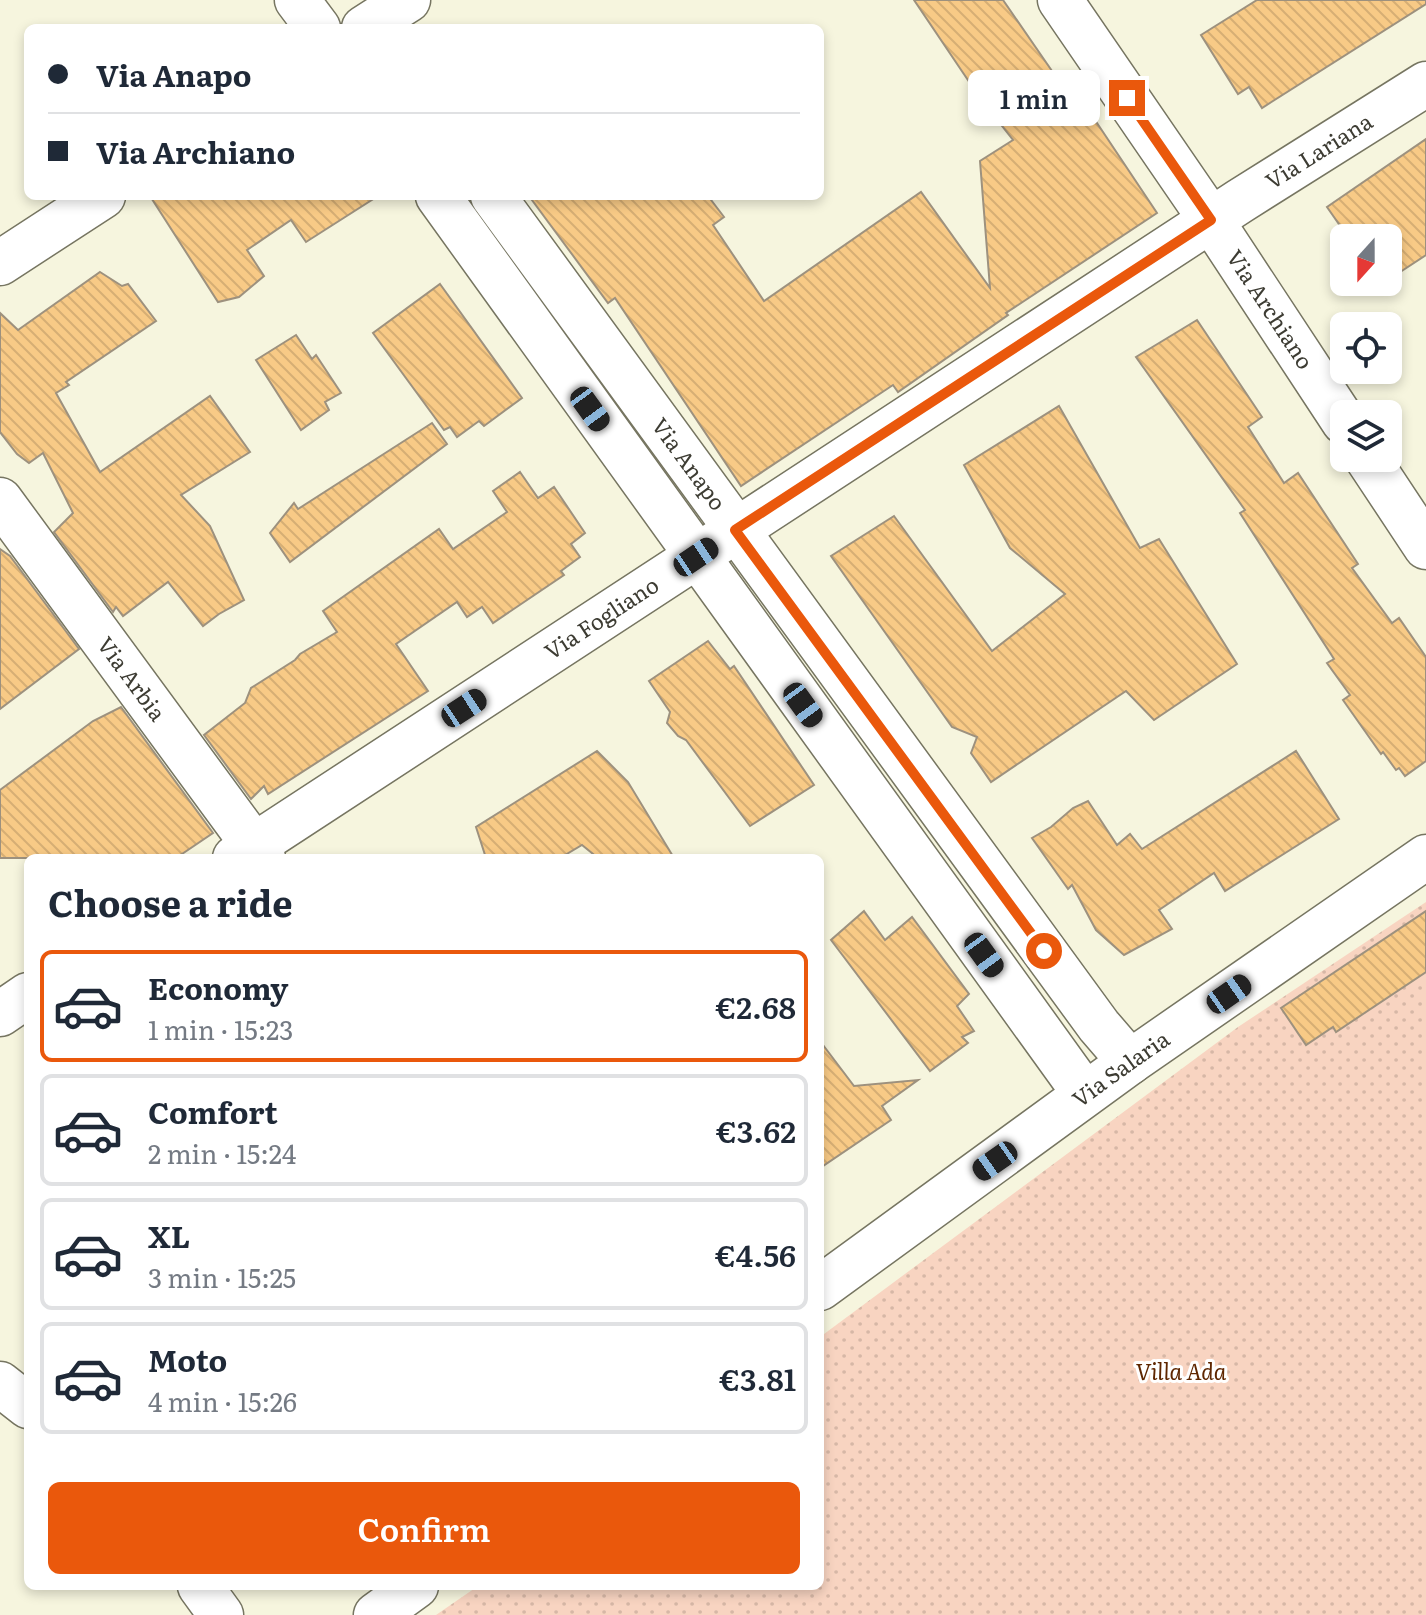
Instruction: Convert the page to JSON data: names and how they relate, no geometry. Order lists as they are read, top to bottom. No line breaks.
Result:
{"streets":{"street":["Via Lariana","Via Archiano","Via Anapo","Via Fogliano","Via Arbia","Via Salaria"]},"crossings":[["Via Lariana","Via Archiano"],["Via Lariana","Via Fogliano"],["Via Archiano","Via Fogliano"],["Via Anapo","Via Fogliano"],["Via Anapo","Via Salaria"],["Via Fogliano","Via Arbia"]],"parks":["Villa Ada"],"north":"bottom","page":{"banner":["Via Anapo","Via Archiano"],"bubble":"1 min","heading":"Choose a ride","list":[{"name":"Economy","note":"1 min · 15:23","value":"€2.68"},{"name":"Comfort","note":"2 min · 15:24","value":"€3.62"},{"name":"XL","note":"3 min · 15:25","value":"€4.56"},{"name":"Moto","note":"4 min · 15:26","value":"€3.81"}],"buttons":"Confirm"}}
